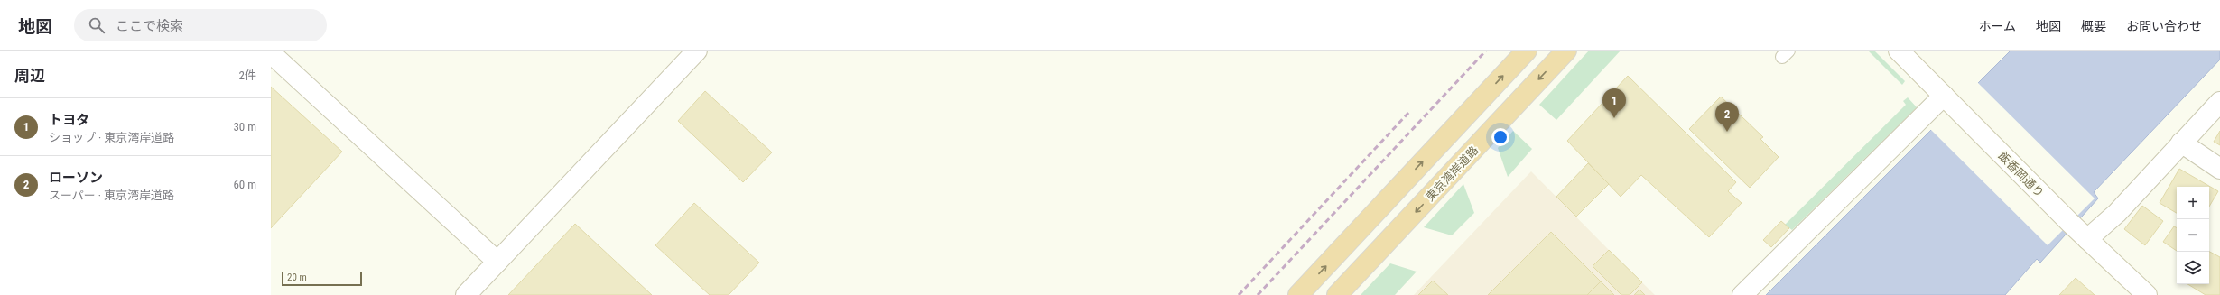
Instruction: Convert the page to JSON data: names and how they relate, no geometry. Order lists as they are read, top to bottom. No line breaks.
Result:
{"streets":{"highway":["東京湾岸道路"],"street":["飯香岡通り"]},"scale_bar":"20 m","page":{"header":"地図","search":"ここで検索","nav":["ホーム","地図","概要","お問い合わせ"],"heading":["周辺","2件"],"pins":["1","2"],"list":[{"mark":"1","name":"トヨタ","note":"ショップ · 東京湾岸道路","value":"30 m"},{"mark":"2","name":"ローソン","note":"スーパー · 東京湾岸道路","value":"60 m"}],"map_buttons":["+","−"],"scale":"20 m"}}
